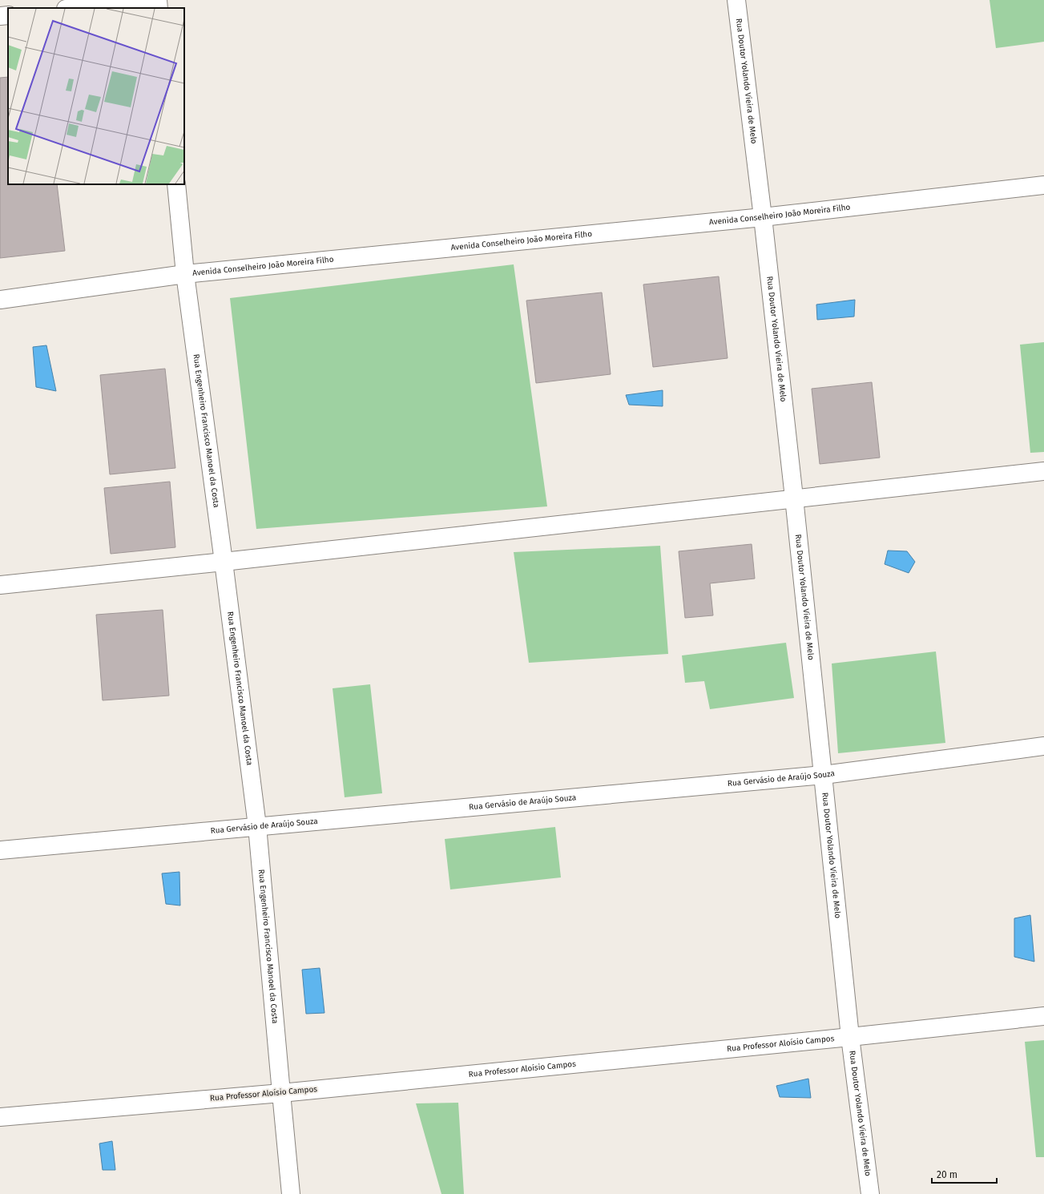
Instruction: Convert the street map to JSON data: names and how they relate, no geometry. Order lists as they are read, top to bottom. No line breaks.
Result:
{"streets":{"street":["Rua Doutor Yolando Vieira de Melo","Avenida Conselheiro João Moreira Filho","Rua Engenheiro Francisco Manoel da Costa","Rua Gervásio de Araújo Souza","Rua Professor Aloísio Campos"]},"crossings":[["Rua Doutor Yolando Vieira de Melo","Avenida Conselheiro João Moreira Filho"],["Rua Doutor Yolando Vieira de Melo","Rua Gervásio de Araújo Souza"],["Rua Doutor Yolando Vieira de Melo","Rua Professor Aloísio Campos"],["Avenida Conselheiro João Moreira Filho","Rua Engenheiro Francisco Manoel da Costa"],["Rua Engenheiro Francisco Manoel da Costa","Rua Gervásio de Araújo Souza"],["Rua Engenheiro Francisco Manoel da Costa","Rua Professor Aloísio Campos"]],"scale_bar":"20 m"}
